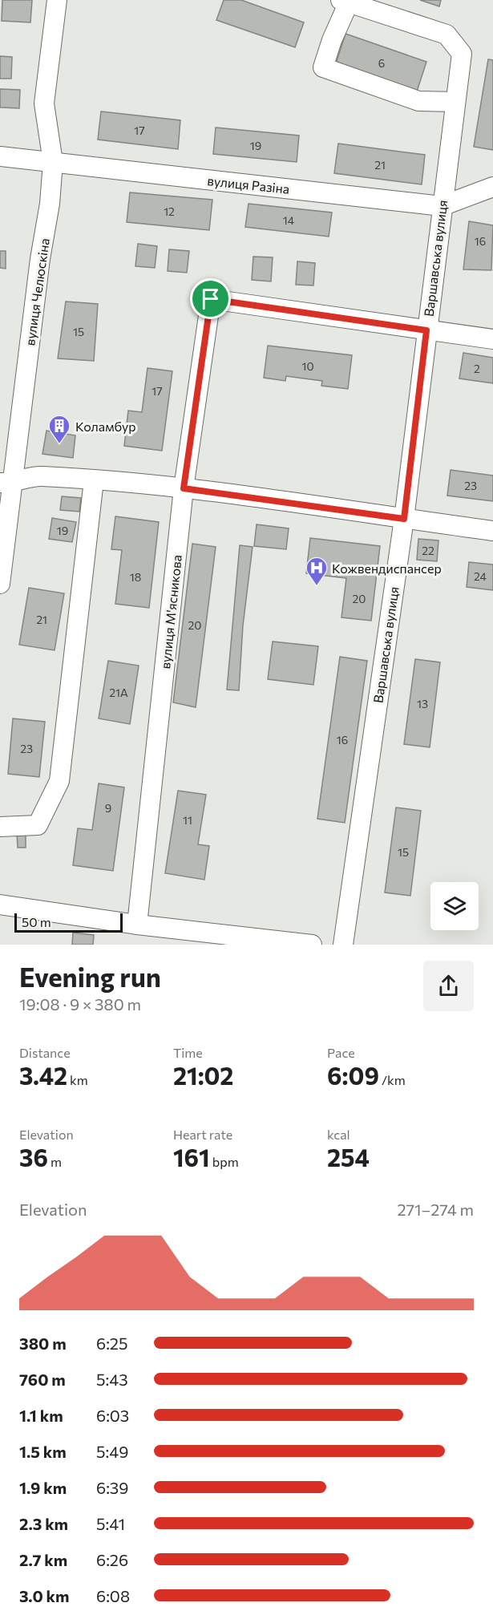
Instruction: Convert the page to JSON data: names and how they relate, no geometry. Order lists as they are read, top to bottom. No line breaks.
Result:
{"streets":{"street":["вулиця Разіна","Варшавська вулиця","вулиця Челюскіна","вулиця М'ясникова"]},"crossings":[["вулиця Разіна","Варшавська вулиця"],["вулиця Разіна","вулиця Челюскіна"],["Варшавська вулиця","вулиця М'ясникова"]],"places":{"building":["Коламбур"],"hospital":["Кожвендиспансер"]},"house_numbers":["6","17","19","21","12","14","16","15","10","2","17","23","19","22","24","18","20","21","20","21А","13","16","23","9","11","15"],"scale_bar":"50 m","page":{"scale":"50 m","heading":["Evening run","19:08 · 9 × 380 m"],"stats":[["Distance","3.42 km"],["Time","21:02"],["Pace","6:09 /km"],["Elevation","36 m"],["Heart rate","161 bpm"],["kcal","254"]],"chart":["Elevation","271–274 m"],"list":[{"name":"380 m","note":"6:25"},{"name":"760 m","note":"5:43"},{"name":"1.1 km","note":"6:03"},{"name":"1.5 km","note":"5:49"},{"name":"1.9 km","note":"6:39"},{"name":"2.3 km","note":"5:41"},{"name":"2.7 km","note":"6:26"},{"name":"3.0 km","note":"6:08"}]}}
